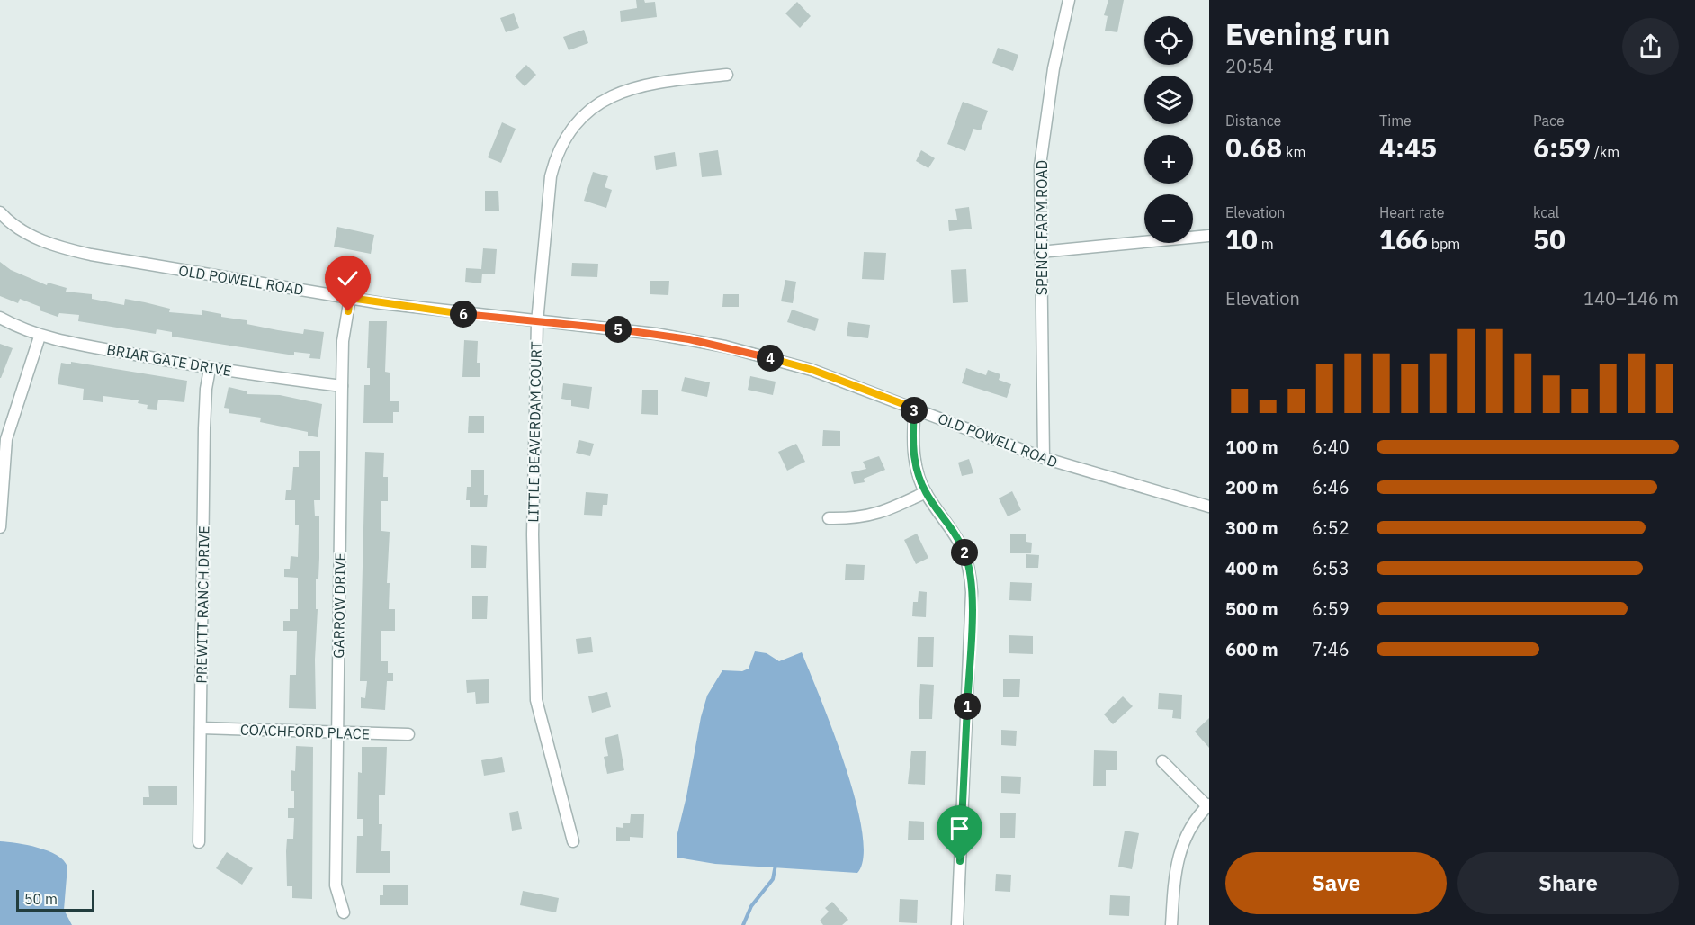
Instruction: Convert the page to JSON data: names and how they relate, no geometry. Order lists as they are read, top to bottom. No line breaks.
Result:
{"streets":{"street":["SPENCE FARM ROAD","OLD POWELL ROAD","BRIAR GATE DRIVE","LITTLE BEAVERDAM COURT","PREWITT RANCH DRIVE","GARROW DRIVE","COACHFORD PLACE"]},"crossings":[["SPENCE FARM ROAD","OLD POWELL ROAD"],["OLD POWELL ROAD","LITTLE BEAVERDAM COURT"],["OLD POWELL ROAD","GARROW DRIVE"],["BRIAR GATE DRIVE","PREWITT RANCH DRIVE"],["BRIAR GATE DRIVE","GARROW DRIVE"],["PREWITT RANCH DRIVE","COACHFORD PLACE"],["GARROW DRIVE","COACHFORD PLACE"]],"scale_bar":"50 m","page":{"heading":["Evening run","20:54"],"map_buttons":["+","−"],"stats":[["Distance","0.68 km"],["Time","4:45"],["Pace","6:59 /km"],["Elevation","10 m"],["Heart rate","166 bpm"],["kcal","50"]],"chart":["Elevation","140–146 m"],"pins":["6","5","4","3","2","1"],"list":[{"name":"100 m","note":"6:40"},{"name":"200 m","note":"6:46"},{"name":"300 m","note":"6:52"},{"name":"400 m","note":"6:53"},{"name":"500 m","note":"6:59"},{"name":"600 m","note":"7:46"}],"buttons":["Save","Share"],"scale":"50 m"}}
